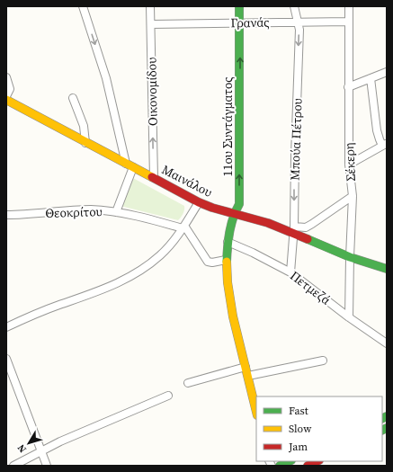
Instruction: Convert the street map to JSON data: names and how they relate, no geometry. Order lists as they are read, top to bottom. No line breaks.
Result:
{"streets":{"street":["Γρανάς","Οικονομίδου","11ου Συντάγματος","Μπούα Πέτρου","Σέκερη","Μαινάλου","Θεοκρίτου","Πετμεζά"]},"crossings":[["Γρανάς","Οικονομίδου"],["Γρανάς","11ου Συντάγματος"],["Γρανάς","Μπούα Πέτρου"],["Γρανάς","Σέκερη"],["Οικονομίδου","Μαινάλου"],["11ου Συντάγματος","Μαινάλου"],["11ου Συντάγματος","Πετμεζά"],["Μπούα Πέτρου","Μαινάλου"],["Μπούα Πέτρου","Πετμεζά"],["Σέκερη","Μαινάλου"],["Σέκερη","Πετμεζά"]],"one_way":["11ου Συντάγματος","Μπούα Πέτρου"],"legend":["Fast","Slow","Jam"],"north":"bottom left"}
